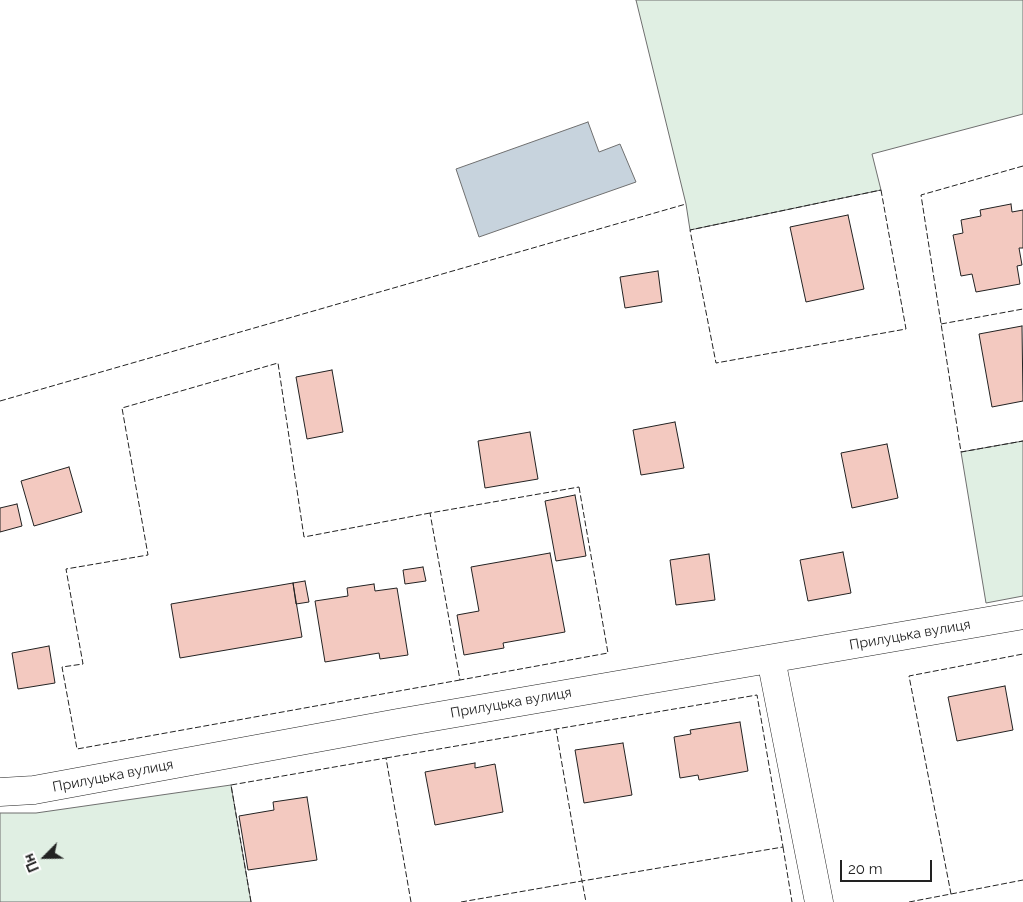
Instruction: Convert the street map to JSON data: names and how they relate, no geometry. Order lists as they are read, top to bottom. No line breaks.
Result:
{"streets":{"street":["Прилуцька вулиця"]},"scale_bar":"20 m","north":"bottom left"}
